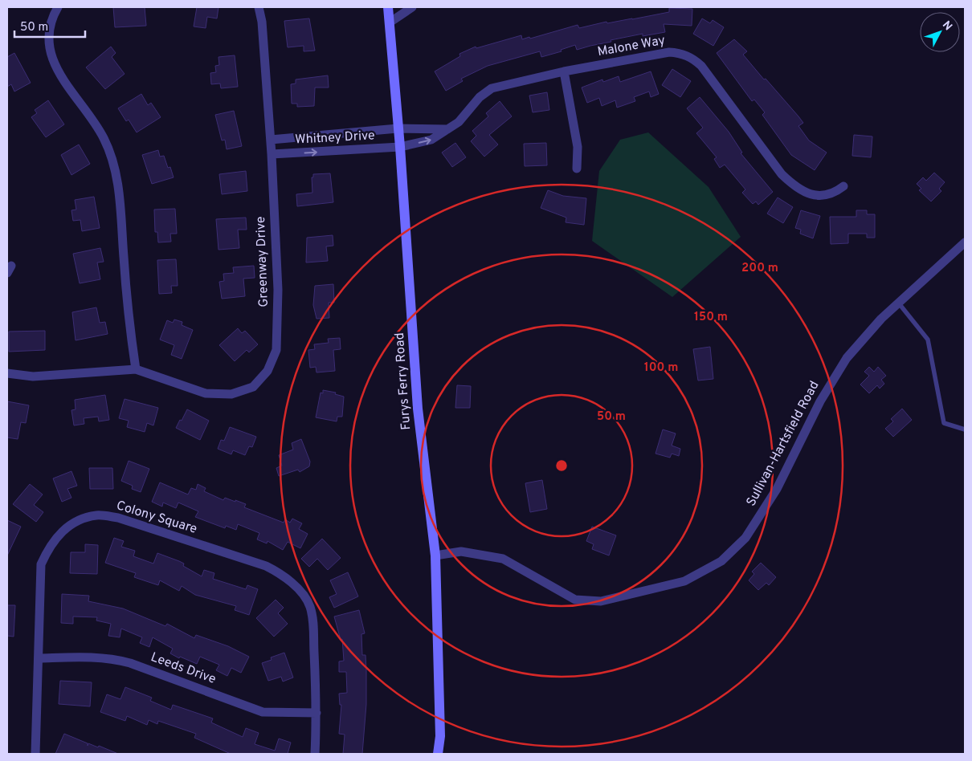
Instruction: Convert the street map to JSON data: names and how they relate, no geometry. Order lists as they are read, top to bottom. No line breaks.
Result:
{"streets":{"main road":["Furys Ferry Road"],"street":["Malone Way","Whitney Drive","Greenway Drive","Sullivan-Hartsfield Road","Colony Square","Leeds Drive"]},"crossings":[["Malone Way","Whitney Drive"],["Malone Way","Furys Ferry Road"],["Whitney Drive","Greenway Drive"],["Whitney Drive","Furys Ferry Road"],["Furys Ferry Road","Sullivan-Hartsfield Road"],["Colony Square","Leeds Drive"]],"scale_bar":"50 m","north":"top right","rings":["200 m","150 m","100 m","50 m"]}
